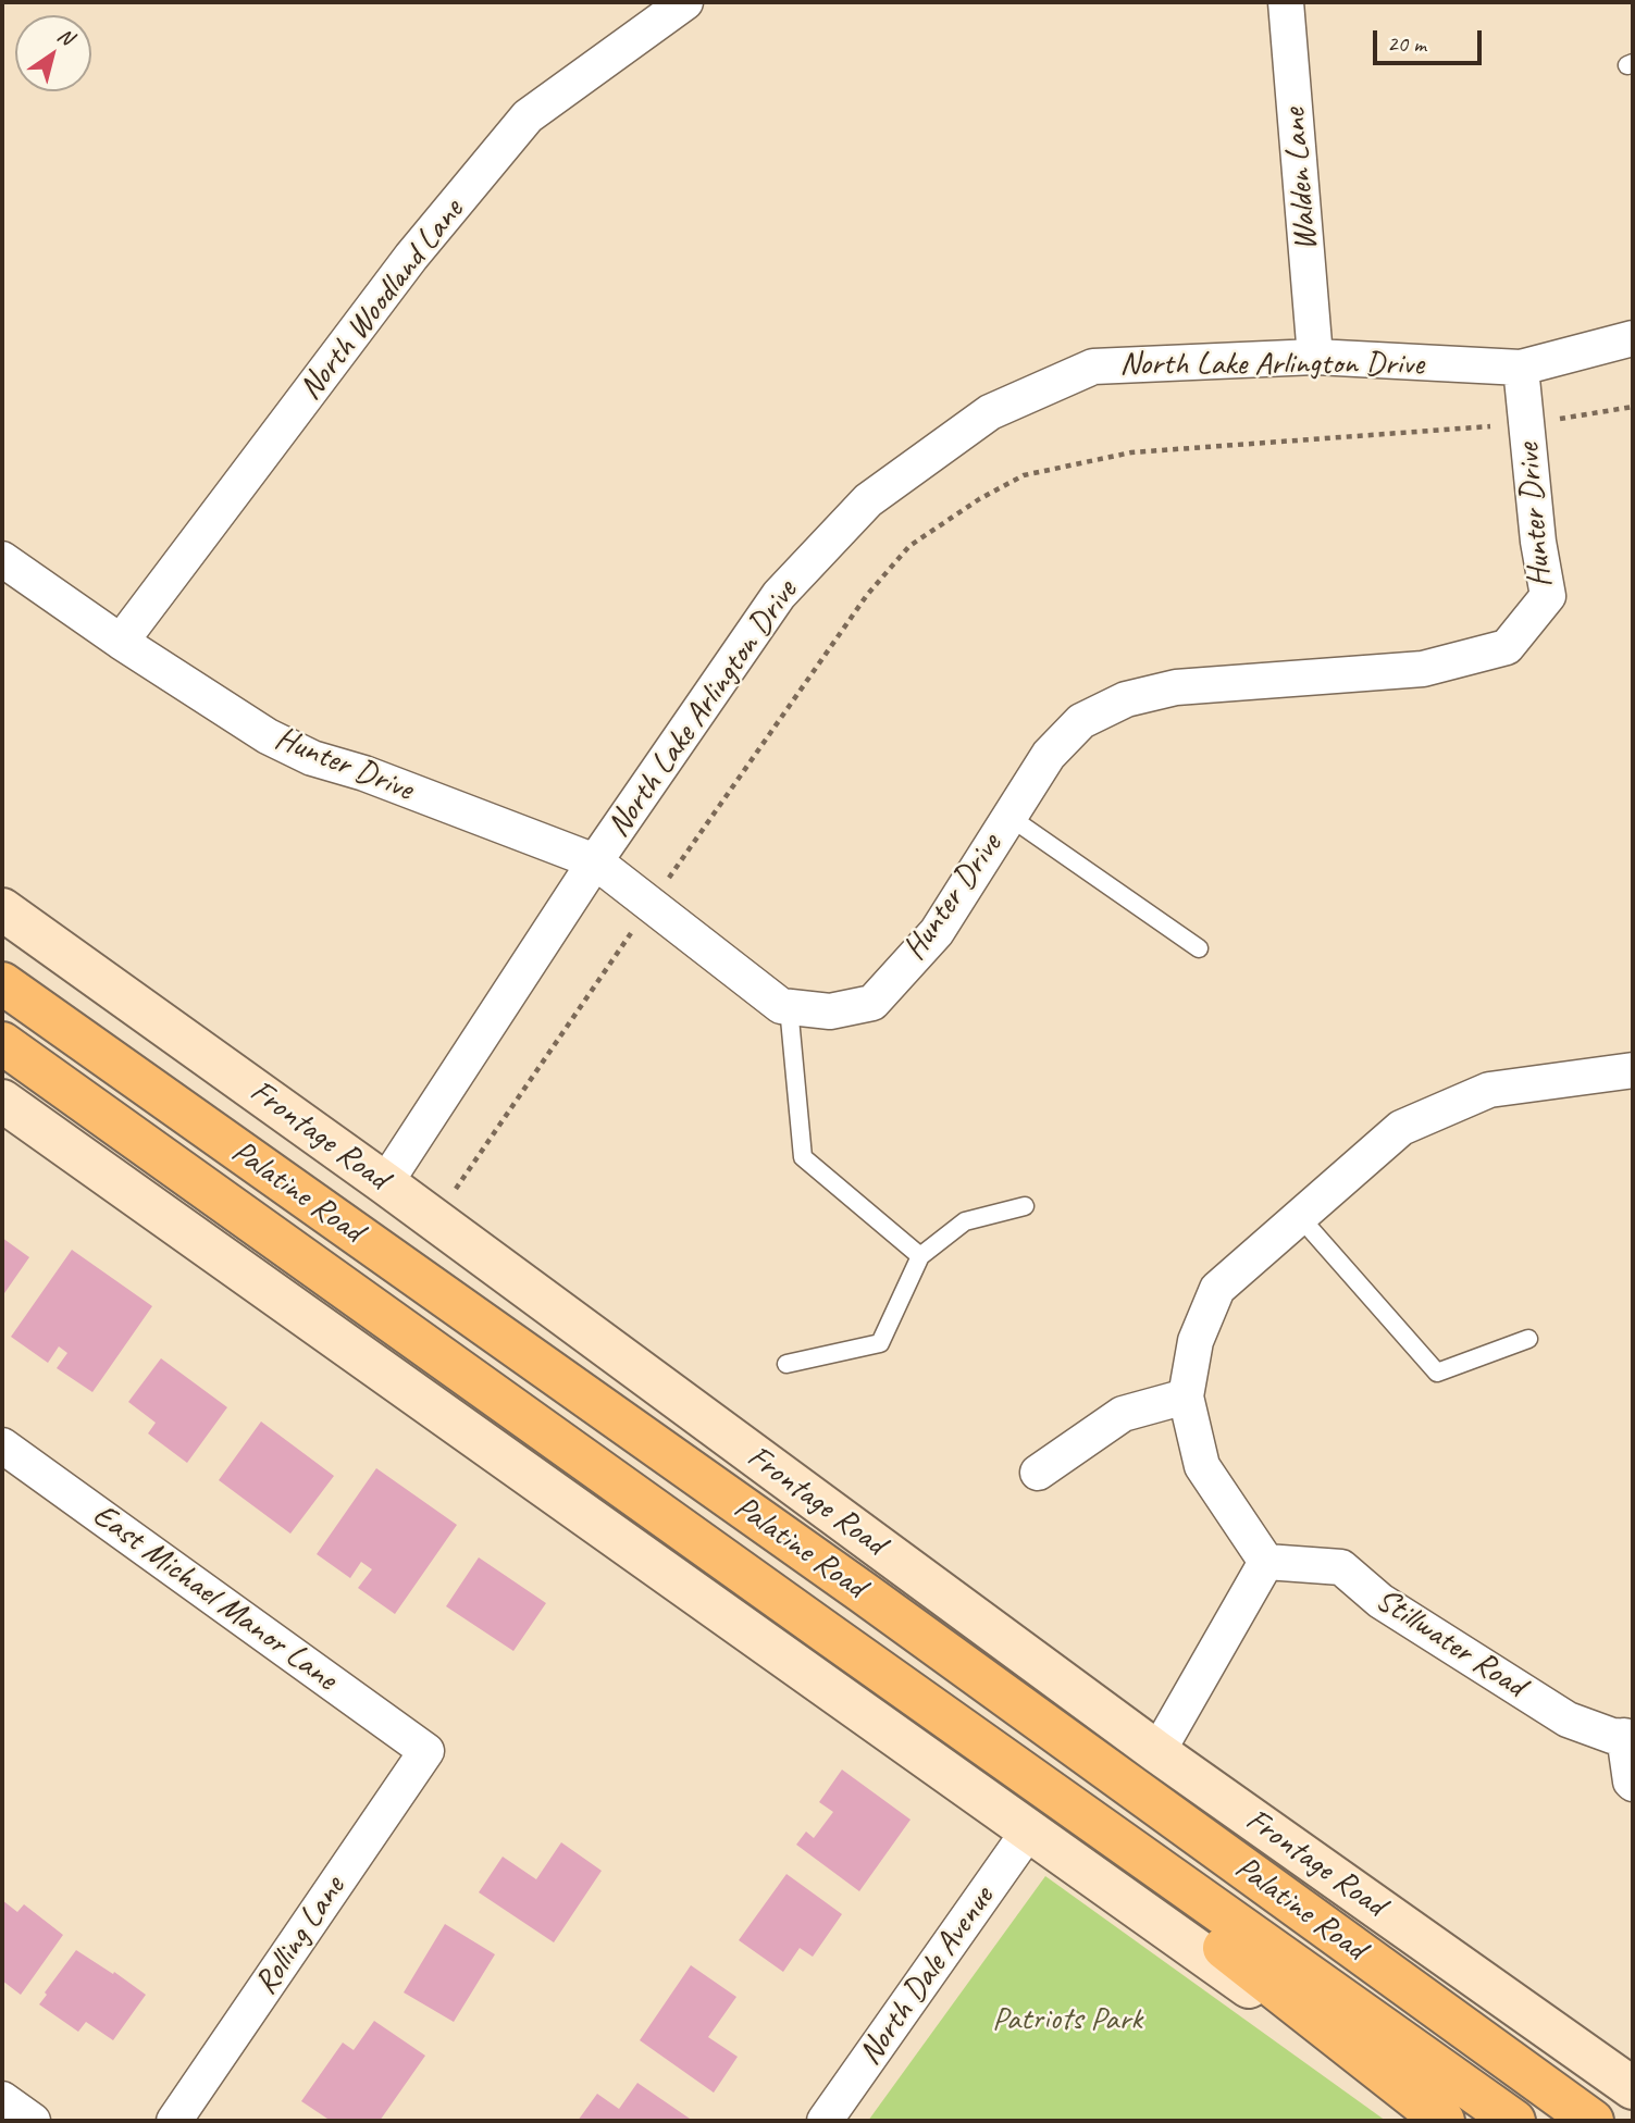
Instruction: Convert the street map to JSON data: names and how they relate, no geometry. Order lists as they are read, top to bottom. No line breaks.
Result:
{"streets":{"highway":["Palatine Road"],"street":["Walden Lane","North Woodland Lane","North Lake Arlington Drive","Hunter Drive","Frontage Road","East Michael Manor Lane","Stillwater Road","Rolling Lane","North Dale Avenue"]},"crossings":[["Walden Lane","North Lake Arlington Drive"],["North Woodland Lane","Hunter Drive"],["North Lake Arlington Drive","Hunter Drive"],["North Lake Arlington Drive","Frontage Road"],["East Michael Manor Lane","Rolling Lane"]],"parks":["Patriots Park"],"scale_bar":"20 m","north":"top right"}
